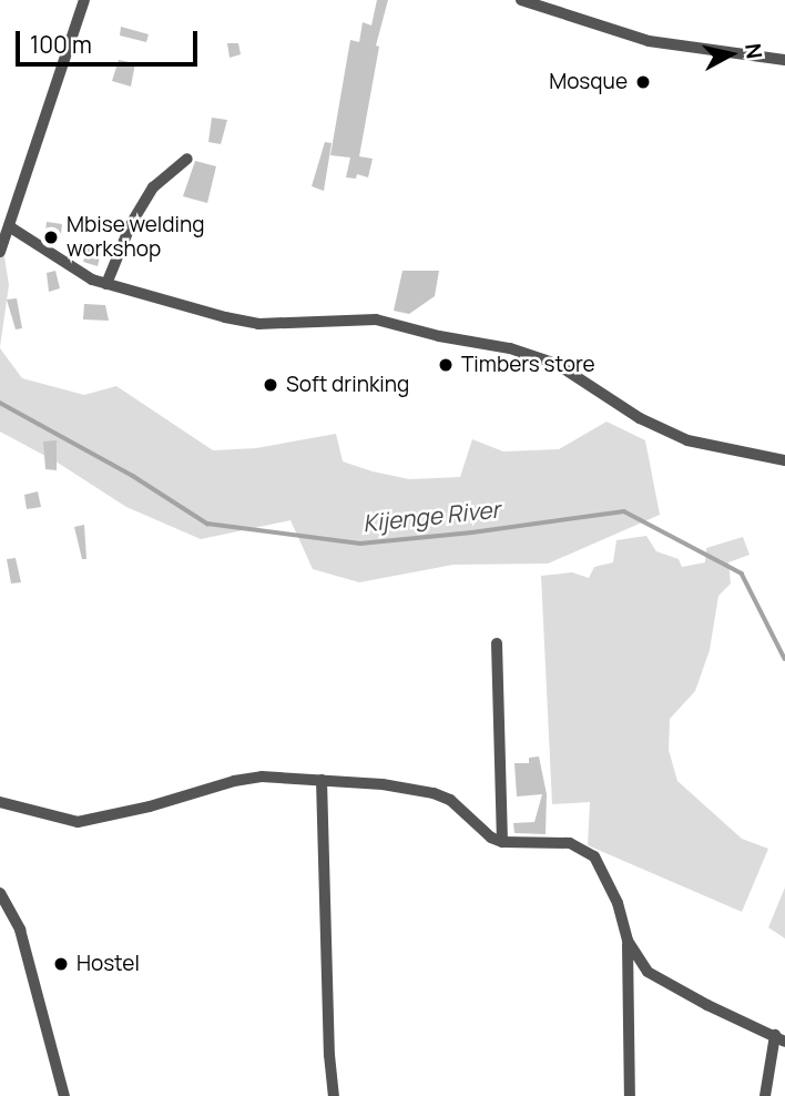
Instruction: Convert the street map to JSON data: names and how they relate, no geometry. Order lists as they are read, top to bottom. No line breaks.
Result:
{"water":["Kijenge River"],"places":["Mosque","Mbise welding workshop","Timbers store","Soft drinking","Hostel"],"scale_bar":"100 m","north":"right"}
